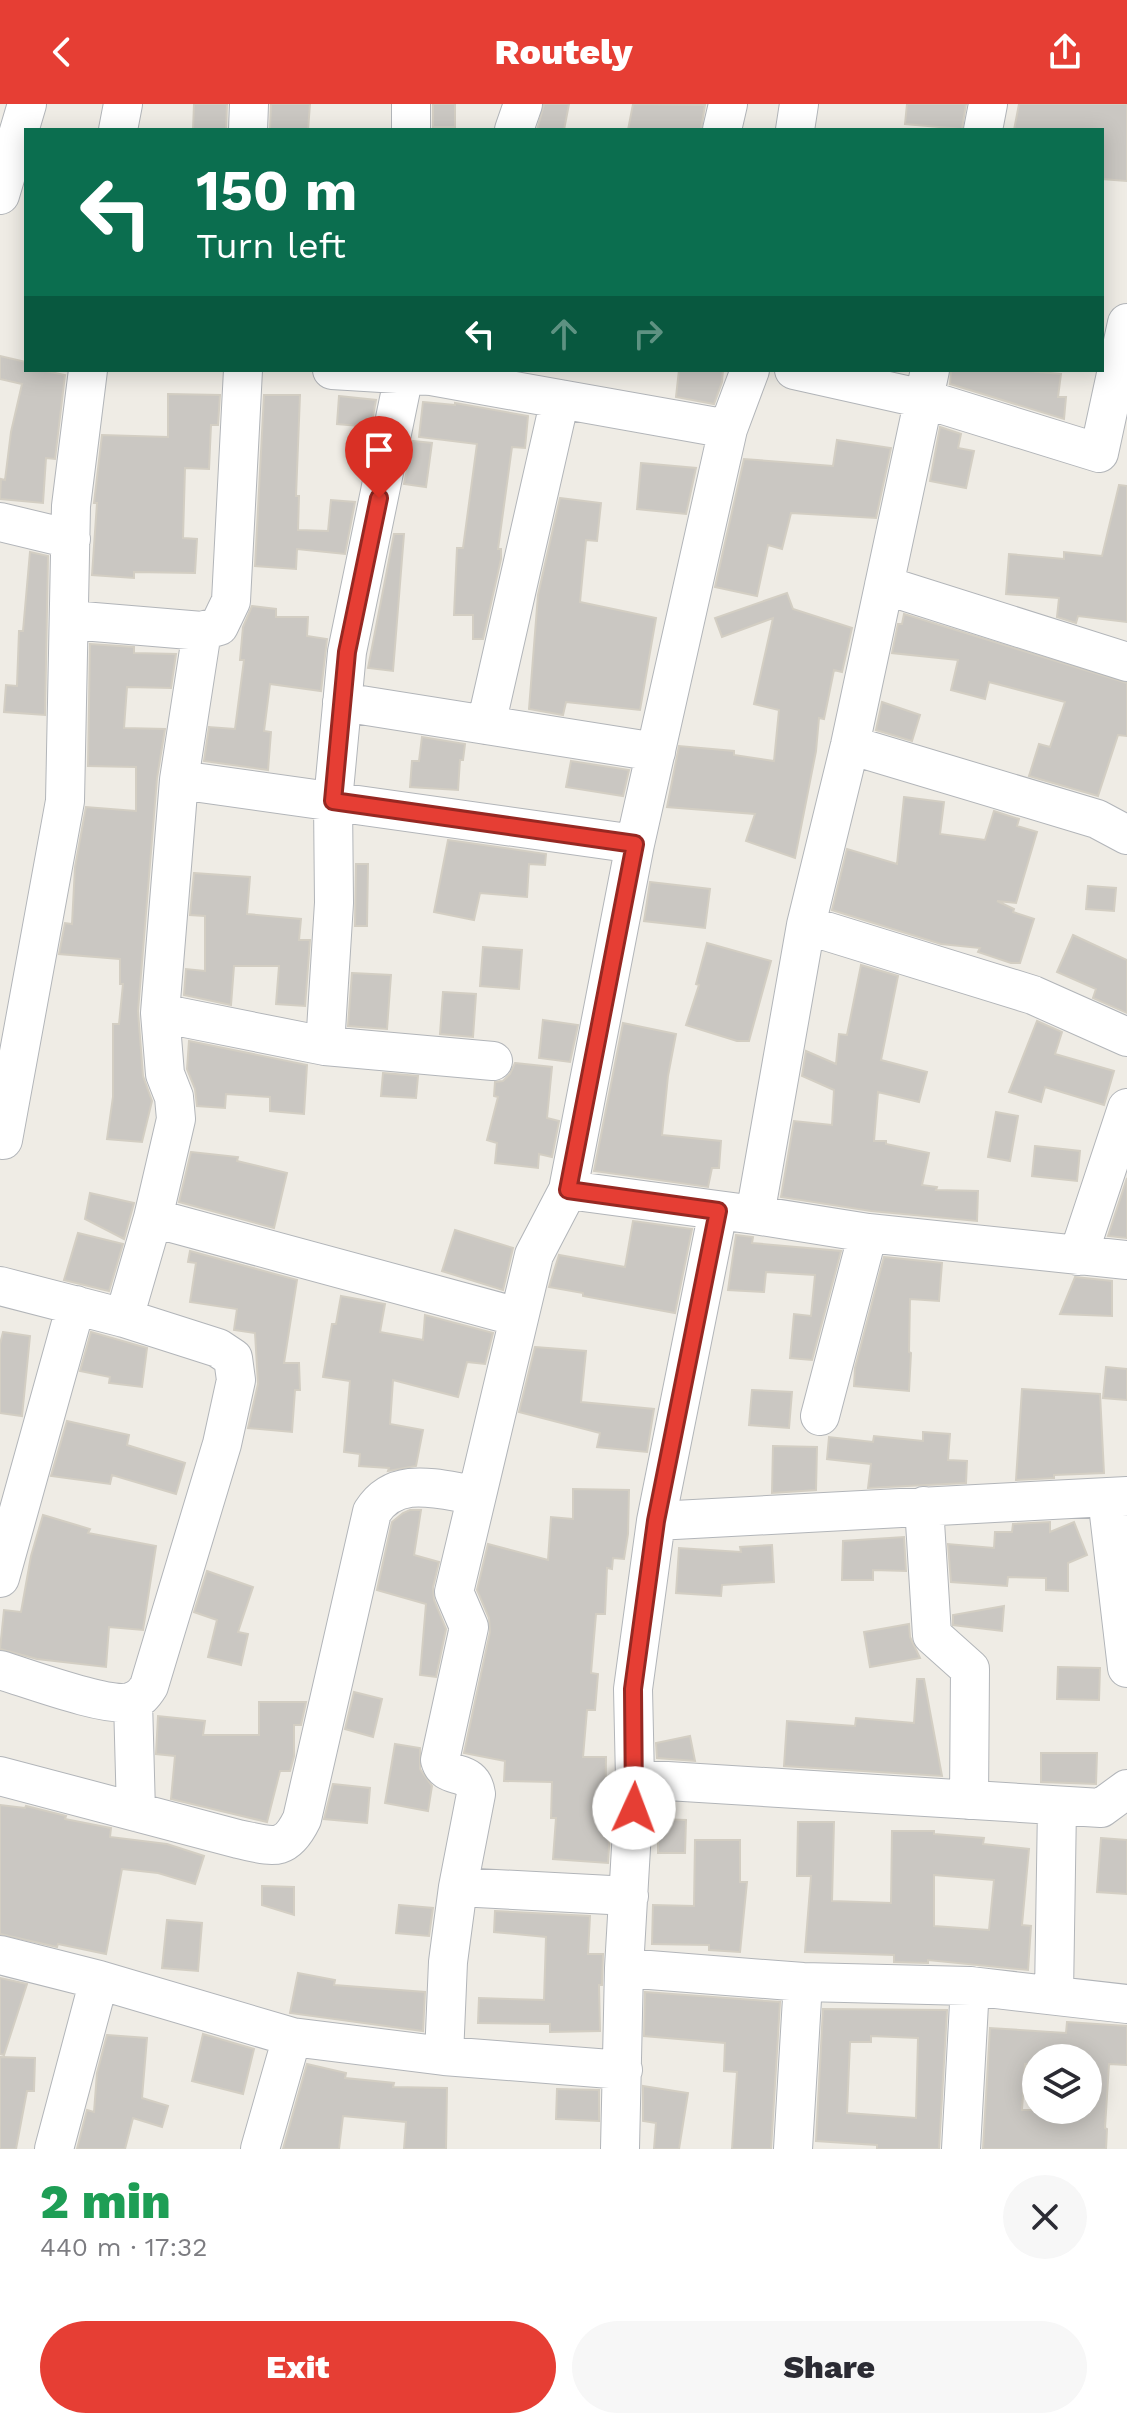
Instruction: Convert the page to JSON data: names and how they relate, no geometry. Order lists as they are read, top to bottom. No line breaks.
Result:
{"page":{"header":"Routely","turn":["150 m","Turn left"],"heading":["2 min","440 m · 17:32"],"buttons":["Exit","Share"]}}
